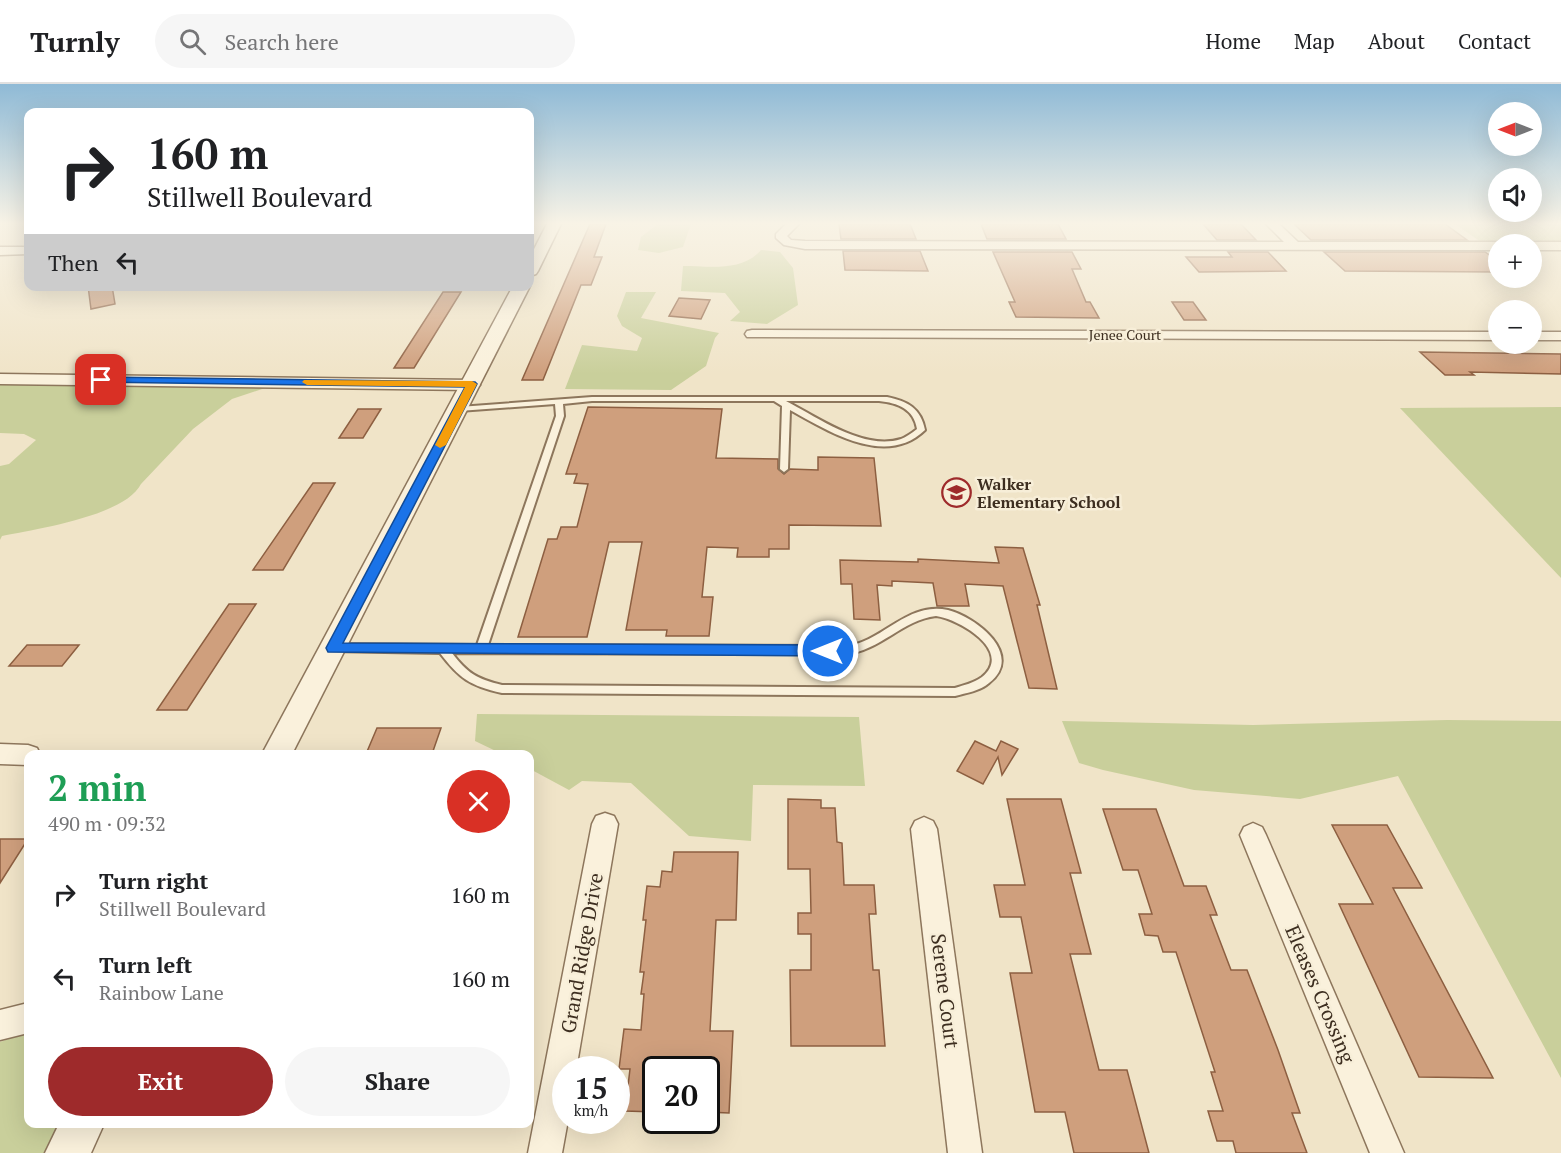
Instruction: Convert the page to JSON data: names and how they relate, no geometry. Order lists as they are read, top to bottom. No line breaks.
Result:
{"streets":{"street":["Jenee Court","Grand Ridge Drive","Serene Court","Eleases Crossing"]},"places":{"school or university":["Walker Elementary School"]},"north":"left","page":{"header":"Turnly","search":"Search here","nav":["Home","Map","About","Contact"],"map_buttons":["+","−"],"turn":["160 m","Stillwell Boulevard"],"then":"Then","heading":["2 min","490 m · 09:32"],"list":[{"name":"Turn right","note":"Stillwell Boulevard","value":"160 m"},{"name":"Turn left","note":"Rainbow Lane","value":"160 m"}],"buttons":["Exit","Share"],"speed":"15 km/h","limit":"20"}}
